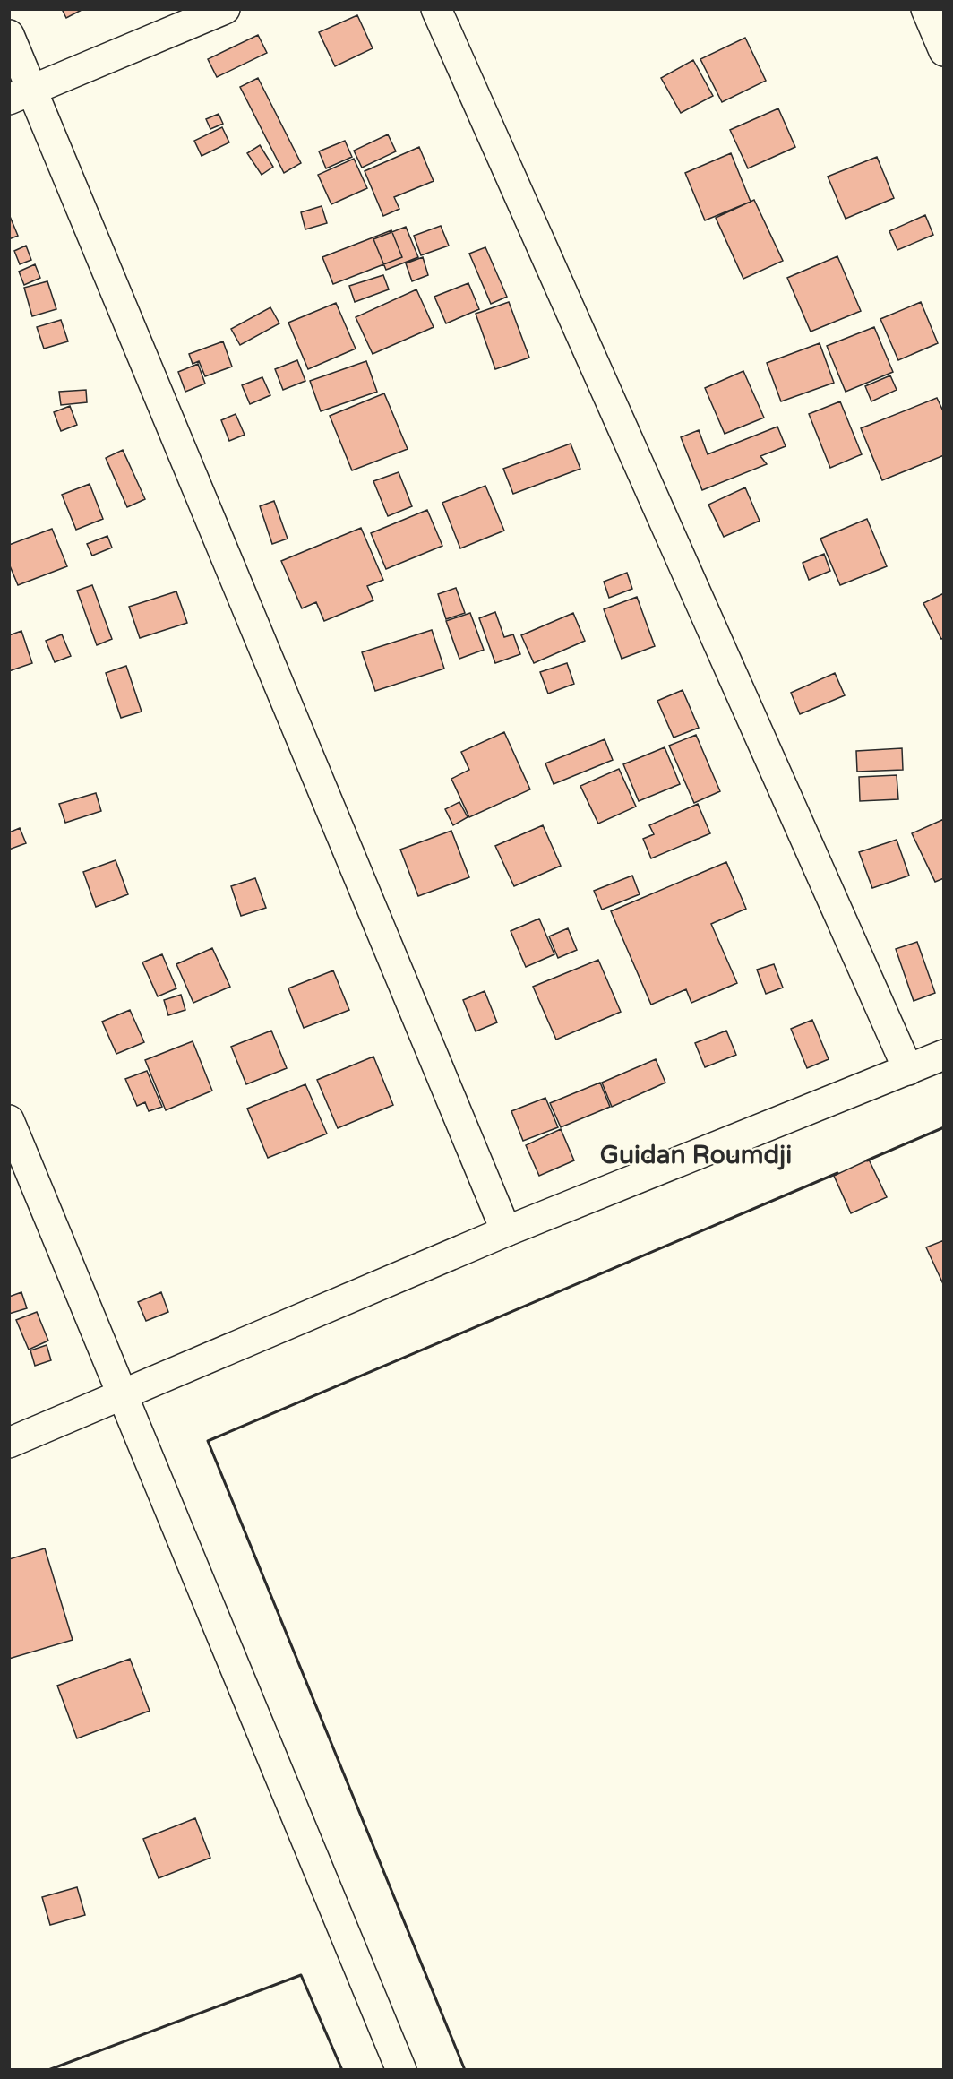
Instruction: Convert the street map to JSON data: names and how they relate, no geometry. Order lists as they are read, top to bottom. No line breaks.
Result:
{"districts":["Guidan Roumdji"]}
